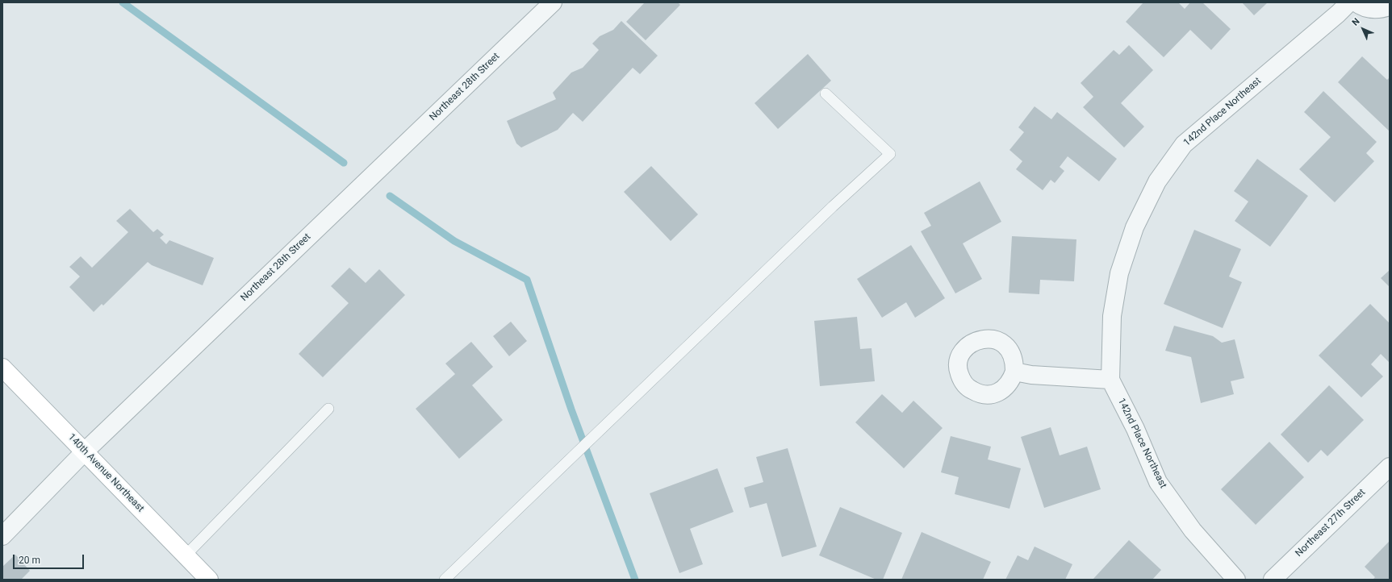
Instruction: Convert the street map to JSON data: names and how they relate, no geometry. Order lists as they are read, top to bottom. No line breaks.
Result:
{"streets":{"street":["Northeast 28th Street","142nd Place Northeast","140th Avenue Northeast","Northeast 27th Street"]},"crossings":[["Northeast 28th Street","140th Avenue Northeast"]],"scale_bar":"20 m","north":"top left"}
